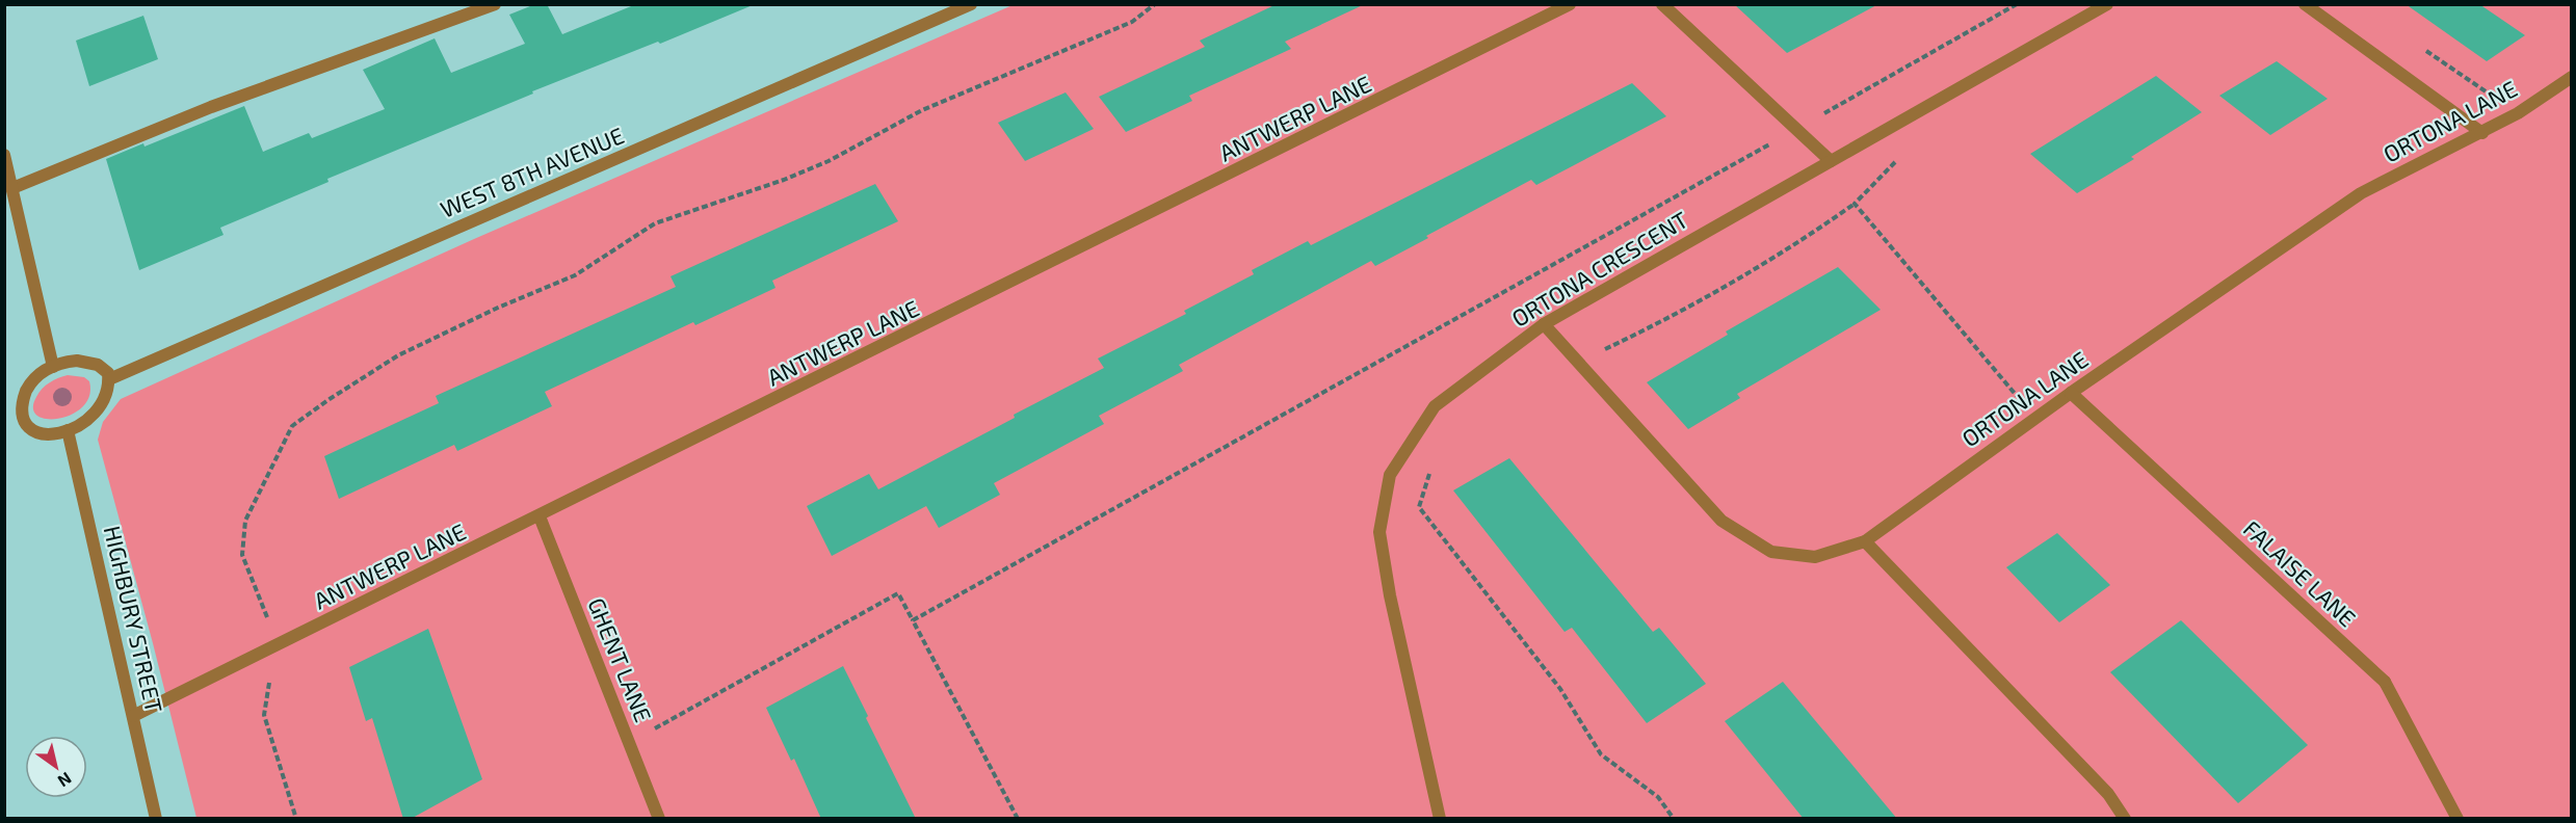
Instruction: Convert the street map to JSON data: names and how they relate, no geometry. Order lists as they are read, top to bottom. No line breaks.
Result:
{"streets":{"street":["ANTWERP LANE","ORTONA LANE","WEST 8TH AVENUE","ORTONA CRESCENT","FALAISE LANE","HIGHBURY STREET","GHENT LANE"]},"crossings":[["ANTWERP LANE","HIGHBURY STREET"],["ANTWERP LANE","GHENT LANE"],["ORTONA LANE","ORTONA CRESCENT"],["ORTONA LANE","FALAISE LANE"],["WEST 8TH AVENUE","HIGHBURY STREET"]],"north":"bottom right"}
